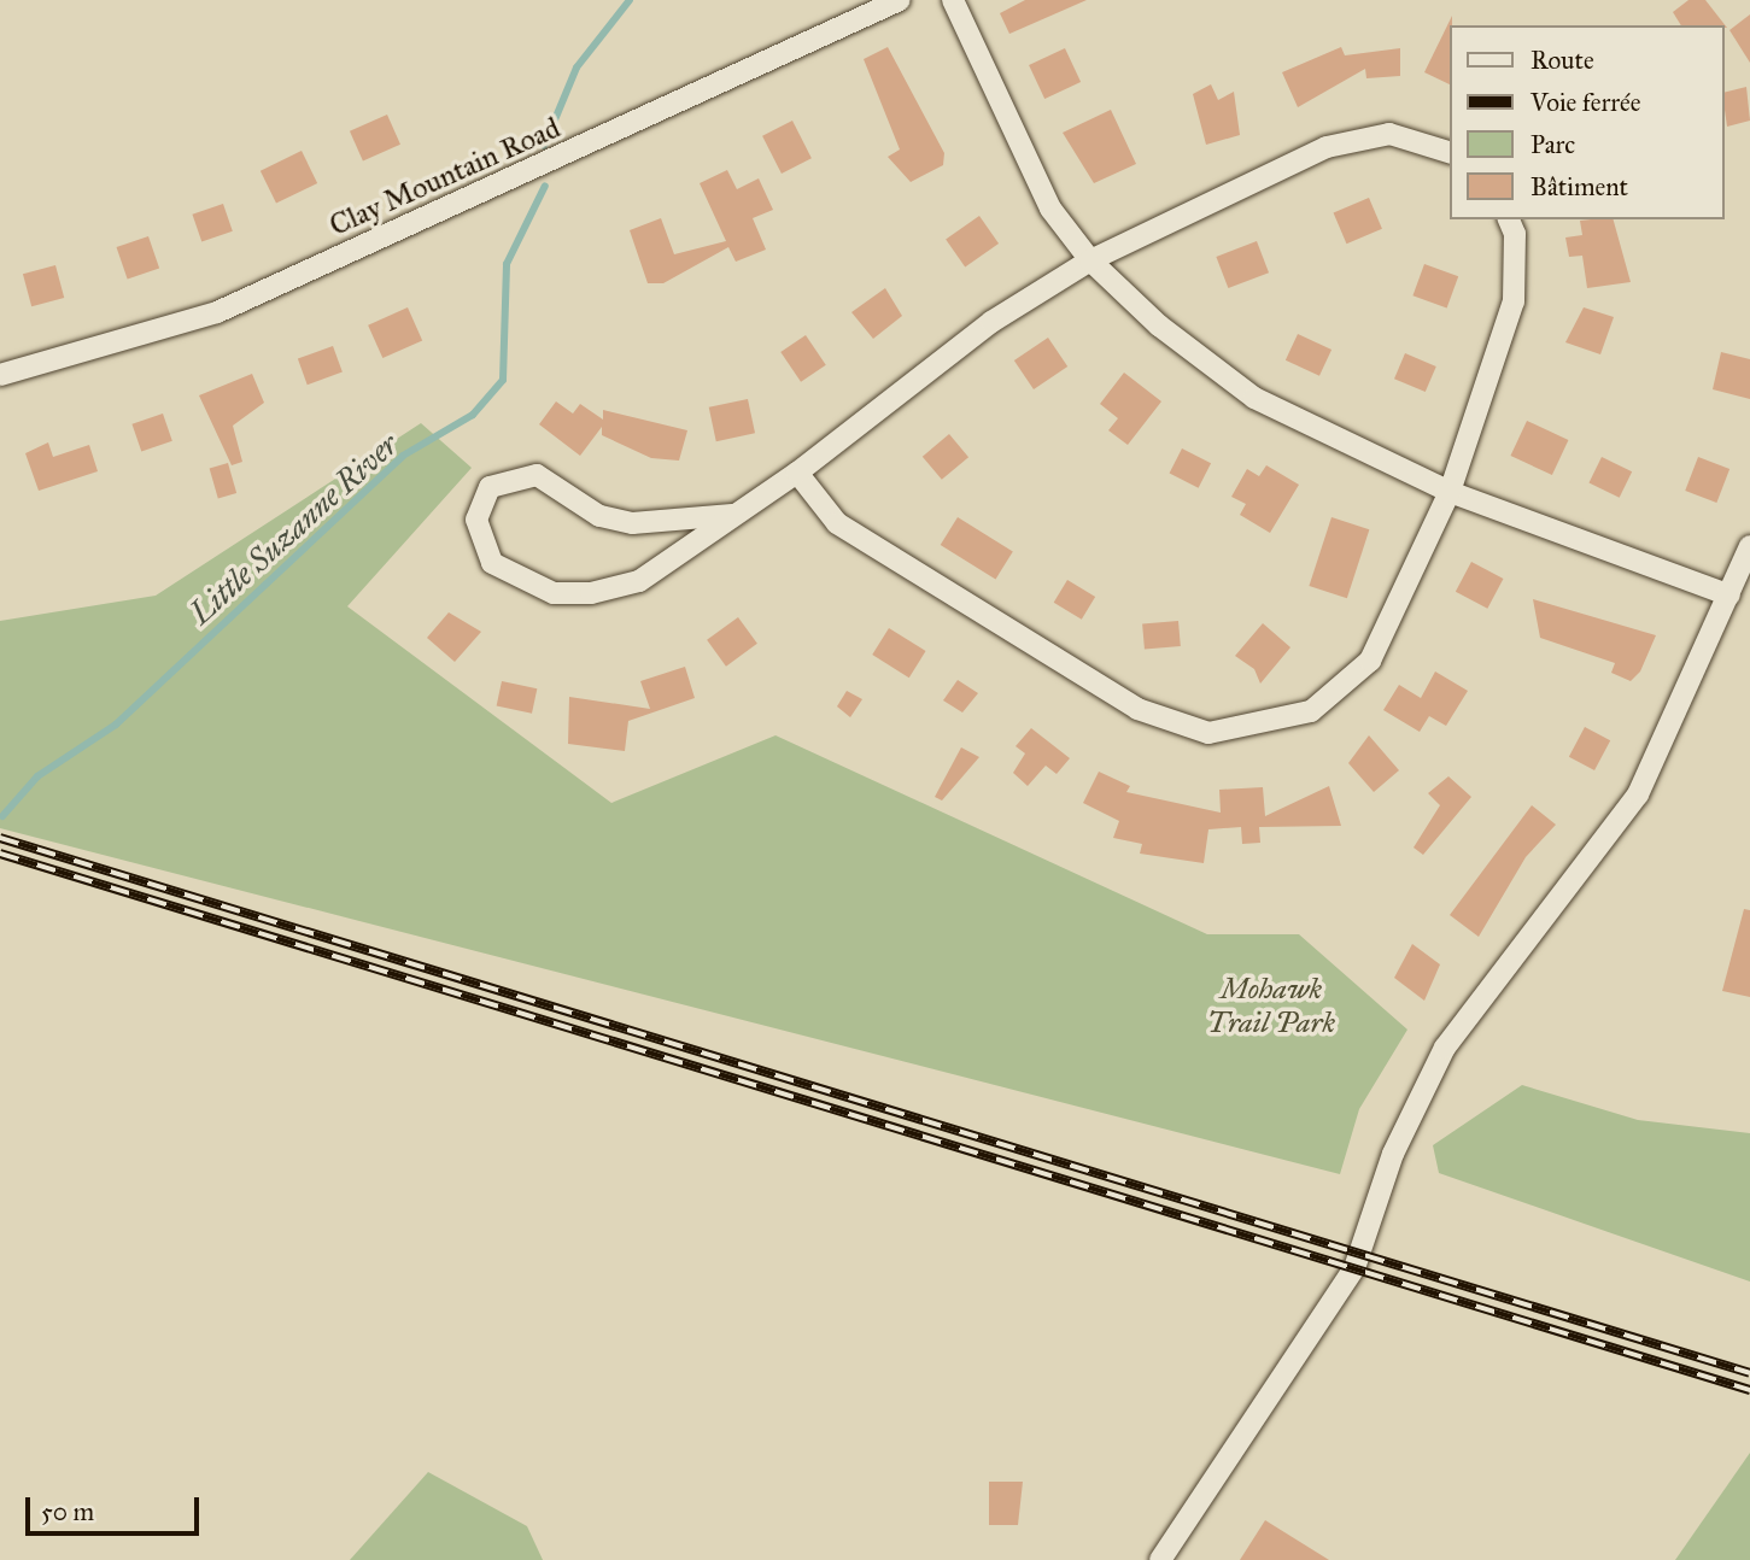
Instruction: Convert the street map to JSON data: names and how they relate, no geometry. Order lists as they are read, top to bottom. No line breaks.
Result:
{"streets":{"street":["Clay Mountain Road"]},"water":["Little Suzanne River"],"parks":["Mohawk Trail Park"],"legend":["Route","Voie ferrée","Parc","Bâtiment"],"scale_bar":"50 m"}
